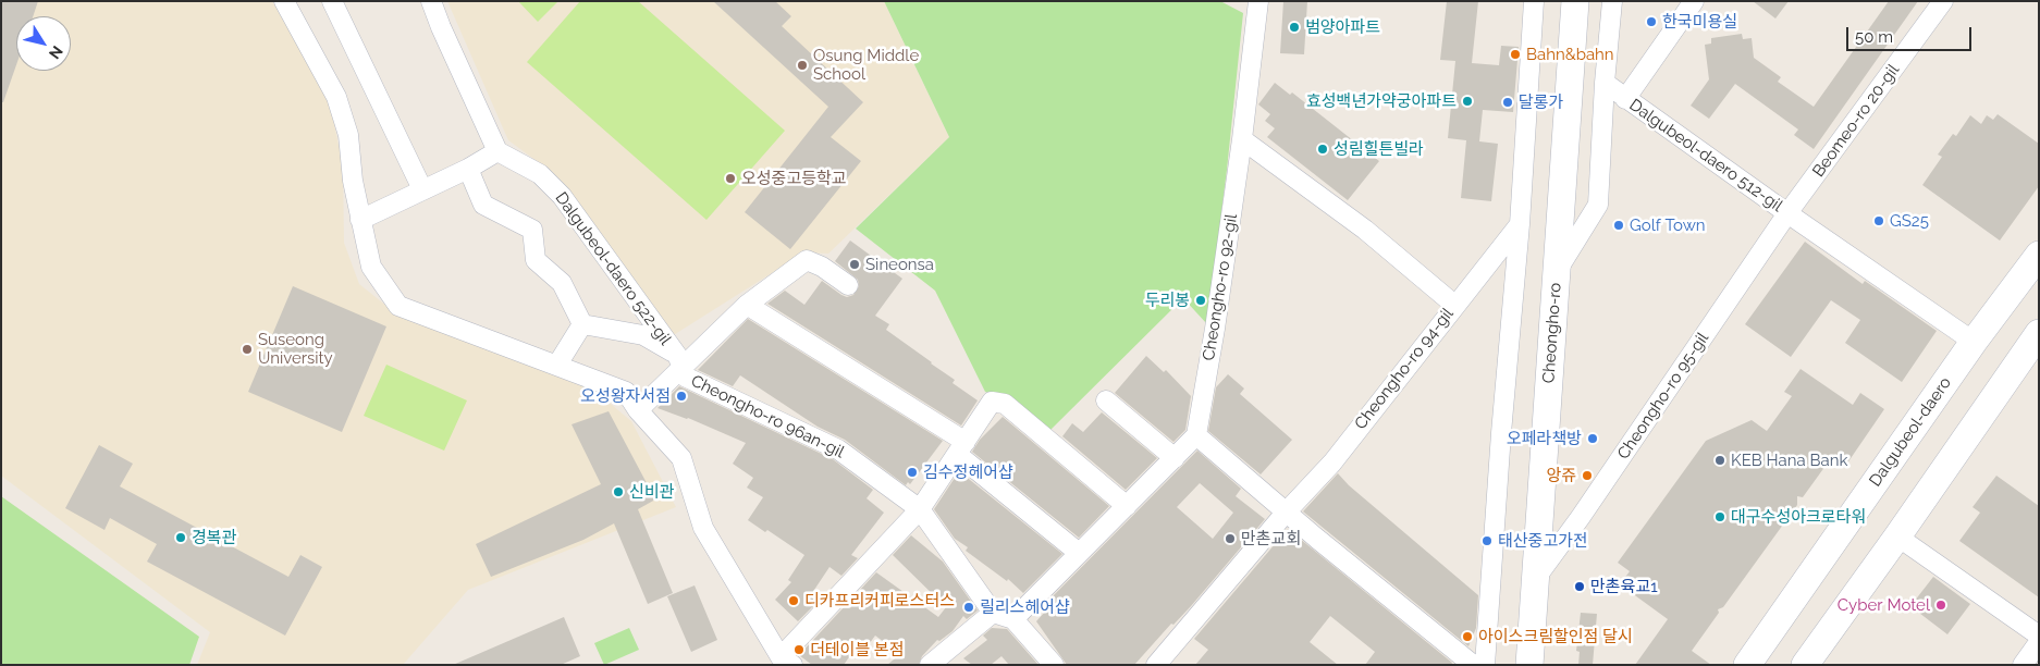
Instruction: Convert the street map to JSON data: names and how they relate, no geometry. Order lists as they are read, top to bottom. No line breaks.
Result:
{"streets":{"main road":["Cheongho-ro","Dalgubeol-daero"],"street":["Beomeo-ro 20-gil","Dalgubeol-daero 512-gil","Dalgubeol-daero 522-gil","Cheongho-ro 92-gil","Cheongho-ro 94-gil","Cheongho-ro 95-gil","Cheongho-ro 96an-gil"]},"crossings":[["Beomeo-ro 20-gil","Dalgubeol-daero 512-gil"],["Beomeo-ro 20-gil","Cheongho-ro 95-gil"],["Dalgubeol-daero 512-gil","Cheongho-ro"],["Dalgubeol-daero 512-gil","Cheongho-ro 95-gil"],["Dalgubeol-daero 512-gil","Dalgubeol-daero"],["Dalgubeol-daero 522-gil","Cheongho-ro 96an-gil"],["Cheongho-ro","Cheongho-ro 95-gil"]],"places":["한국미용실","범양아파트","Bahn&bahn","Osung Middle School","효성백년가약궁아파트","달롱가","성림힐튼빌라","오성중고등학교","GS25","Golf Town","Sineonsa","두리봉","Suseong University","오성왕자서점","오페라책방","KEB Hana Bank","김수정헤어샵","앙쥬","신비관","대구수성아크로타워","경복관","만촌교회","태산중고가전","만촌육교1","디카프리커피로스터스","Cyber Motel","릴리스헤어샵","아이스크림할인점 달시","더테이블 본점"],"scale_bar":"50 m","north":"bottom right"}
